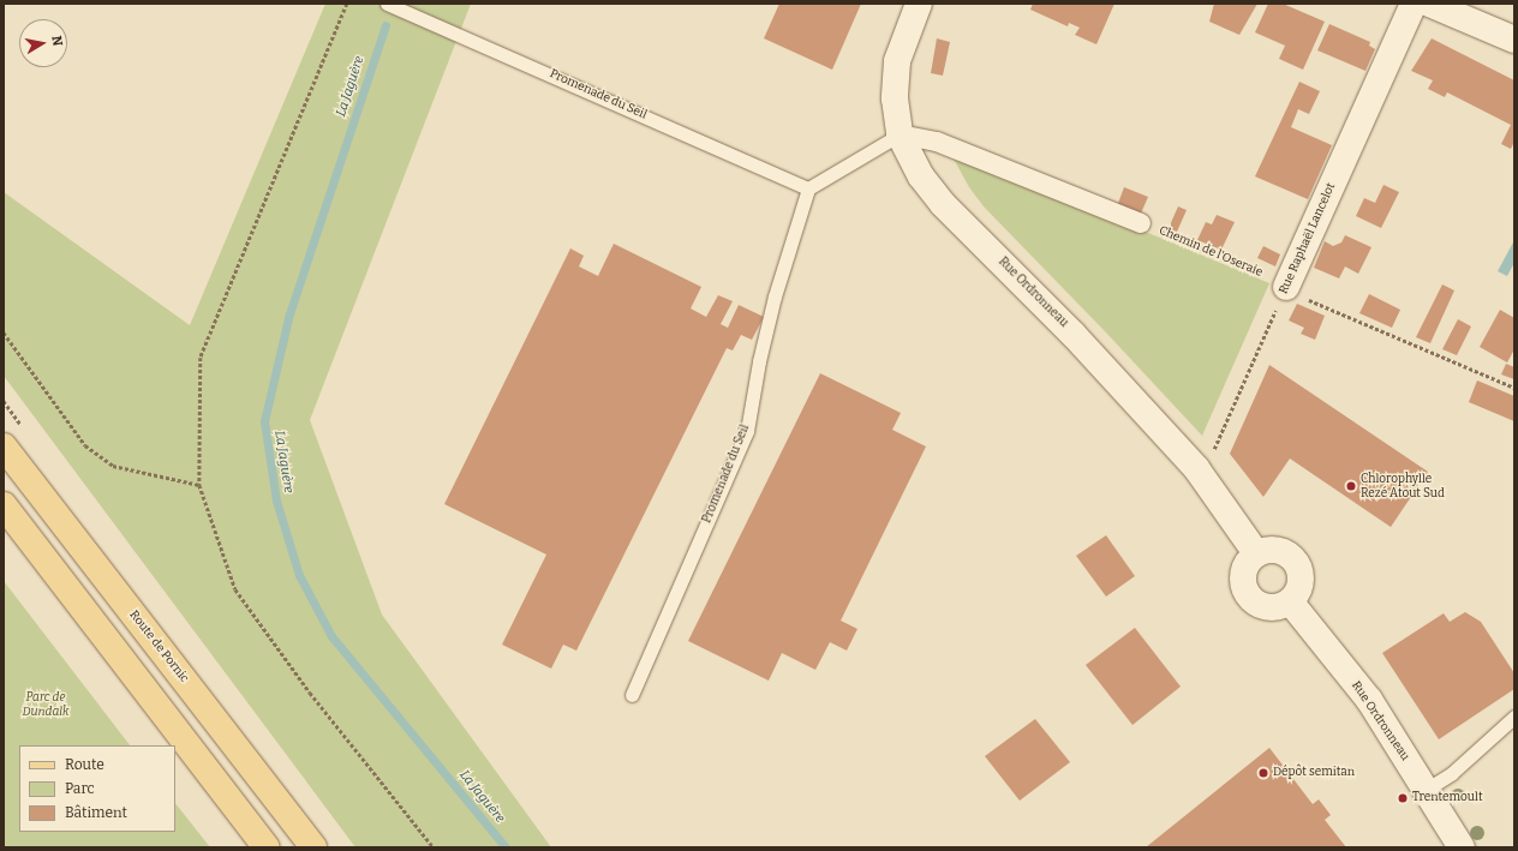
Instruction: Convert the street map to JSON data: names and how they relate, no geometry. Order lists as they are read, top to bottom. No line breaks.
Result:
{"streets":{"main road":["Route de Pornic"],"street":["Rue Raphaël Lancelot","Rue Ordronneau"],"lane":["Promenade du Seil"],"path":["Chemin de l'Oseraie"]},"crossings":[["Rue Raphaël Lancelot","Chemin de l'Oseraie"],["Rue Raphaël Lancelot","Rue Ordronneau"]],"water":["La Jaguère"],"parks":["Parc de Dundalk"],"places":["Chlorophylle Rezé Atout Sud","Dépôt semitan","Trentemoult"],"legend":["Route","Parc","Bâtiment"],"north":"right"}
